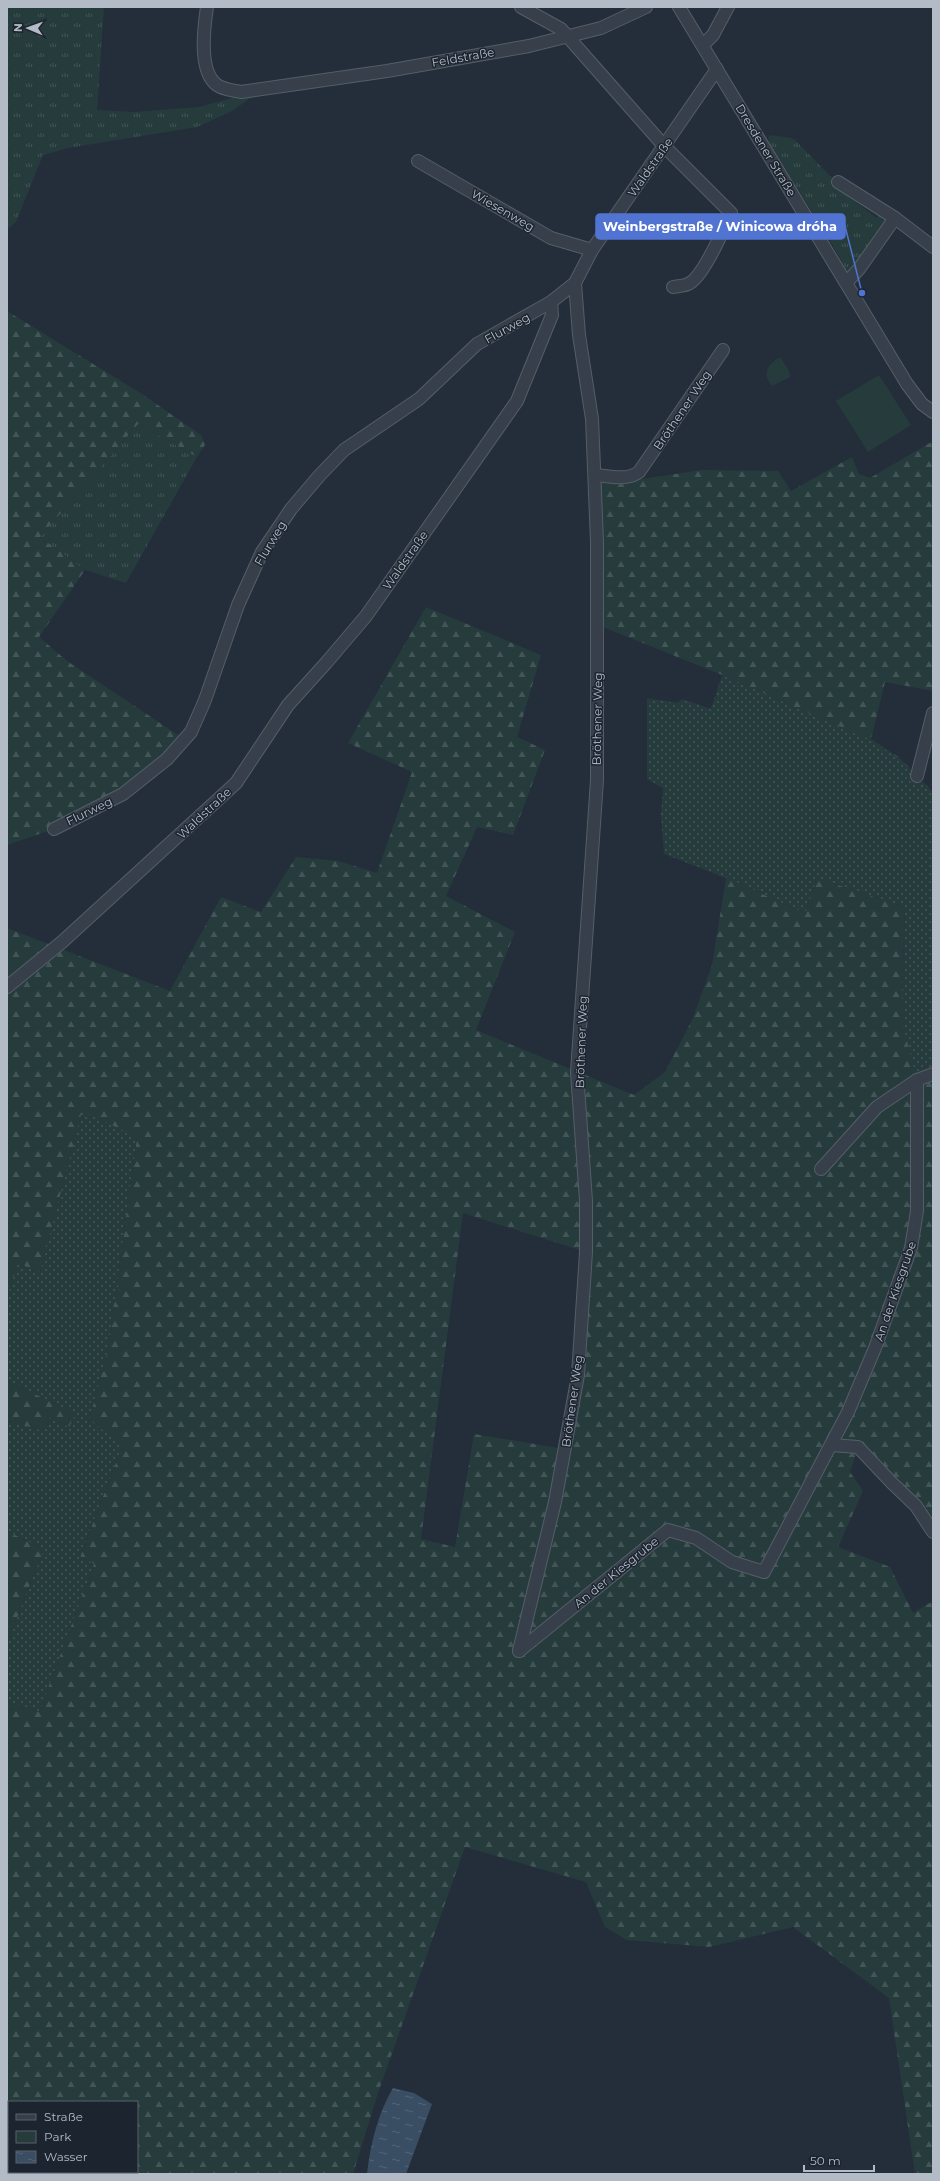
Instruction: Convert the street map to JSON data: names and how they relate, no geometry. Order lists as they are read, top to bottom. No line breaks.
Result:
{"streets":{"street":["Feldstraße","Dresdener Straße","Waldstraße","Wiesenweg","Flurweg","Bröthener Weg","An der Kiesgrube"]},"crossings":[["Dresdener Straße","Waldstraße"],["Waldstraße","Wiesenweg"],["Waldstraße","Flurweg"],["Waldstraße","Bröthener Weg"],["Bröthener Weg","An der Kiesgrube"]],"places":["Weinbergstraße / Winicowa dróha"],"legend":["Straße","Park","Wasser"],"scale_bar":"50 m","north":"left"}
